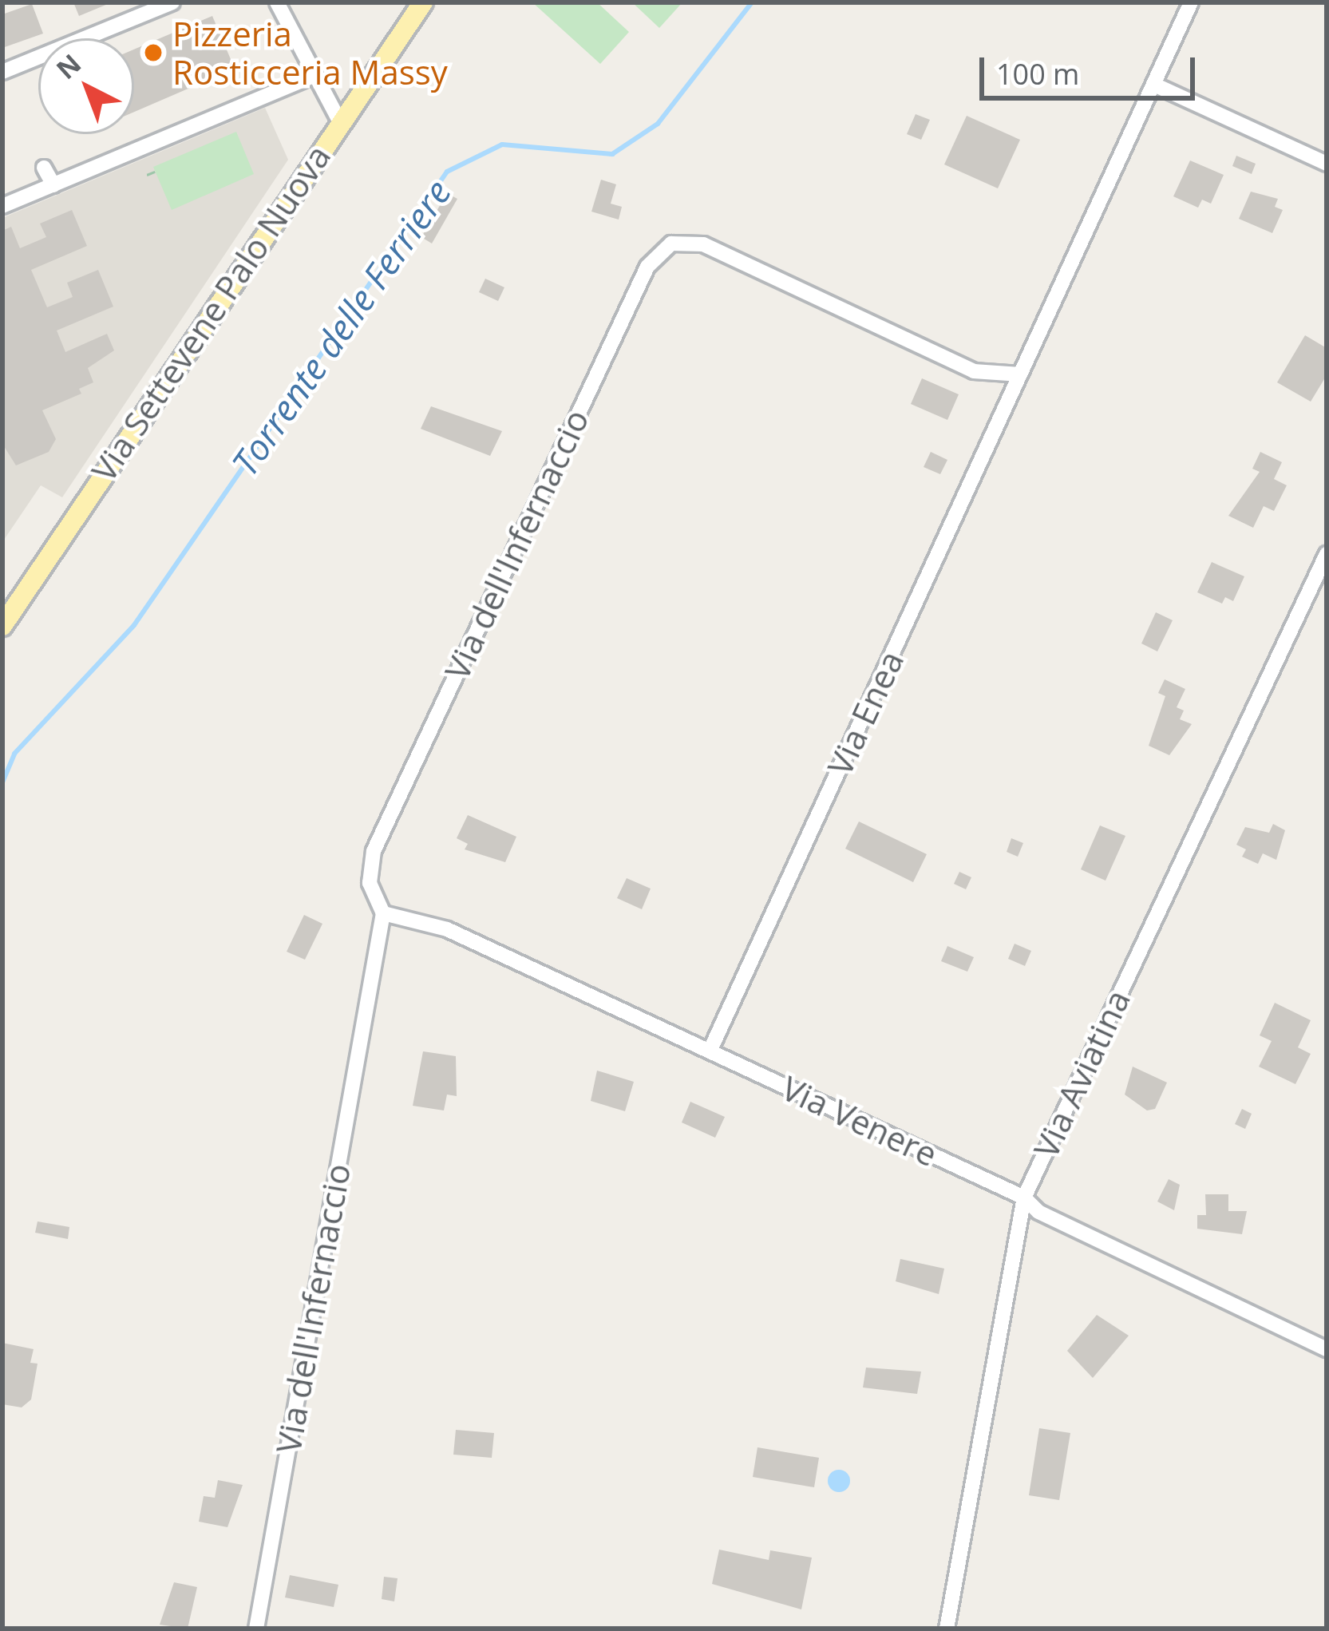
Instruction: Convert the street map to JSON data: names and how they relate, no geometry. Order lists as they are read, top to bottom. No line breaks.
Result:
{"streets":{"main road":["Via Settevene Palo Nuova"],"street":["Via dell'Infernaccio","Via Enea","Via Aviatina","Via Venere"]},"crossings":[["Via dell'Infernaccio","Via Enea"],["Via dell'Infernaccio","Via Venere"],["Via Enea","Via Venere"],["Via Aviatina","Via Venere"]],"water":["Torrente delle Ferriere"],"places":["Pizzeria Rosticceria Massy"],"scale_bar":"100 m","north":"top left"}
